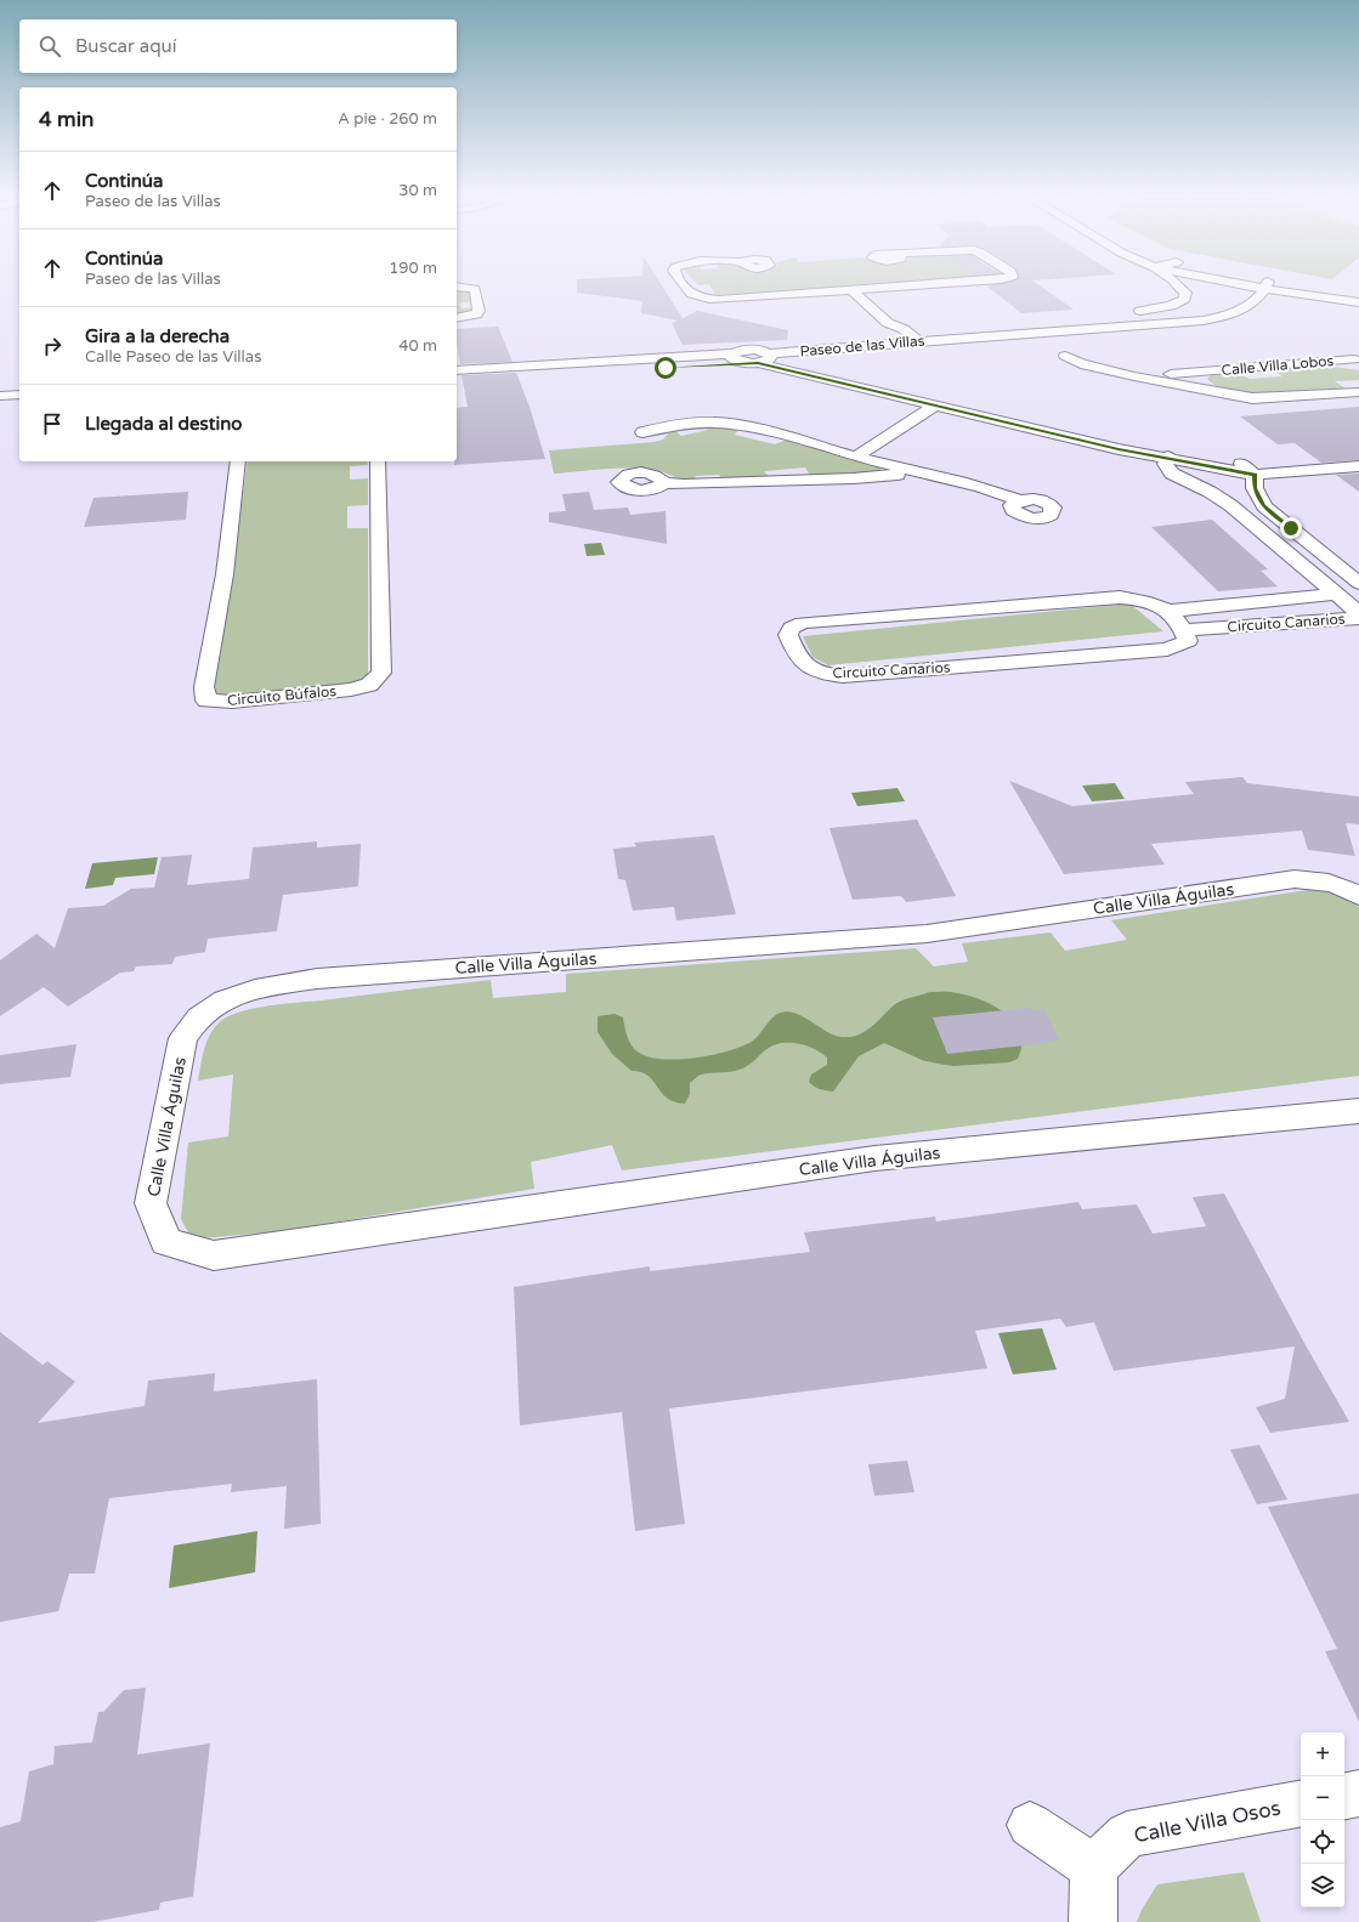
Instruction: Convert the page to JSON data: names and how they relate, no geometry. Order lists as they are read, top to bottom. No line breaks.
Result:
{"streets":{"street":["Paseo de las Villas","Calle Villa Lobos","Circuito Canarios","Circuito Búfalos","Calle Villa Águilas","Calle Villa Osos"]},"page":{"search":"Buscar aquí","heading":["4 min","A pie · 260 m"],"list":[["Continúa","Paseo de las Villas","30 m"],["Continúa","Paseo de las Villas","190 m"],["Gira a la derecha","Calle Paseo de las Villas","40 m"],"Llegada al destino"],"map_buttons":["+","−"]}}
